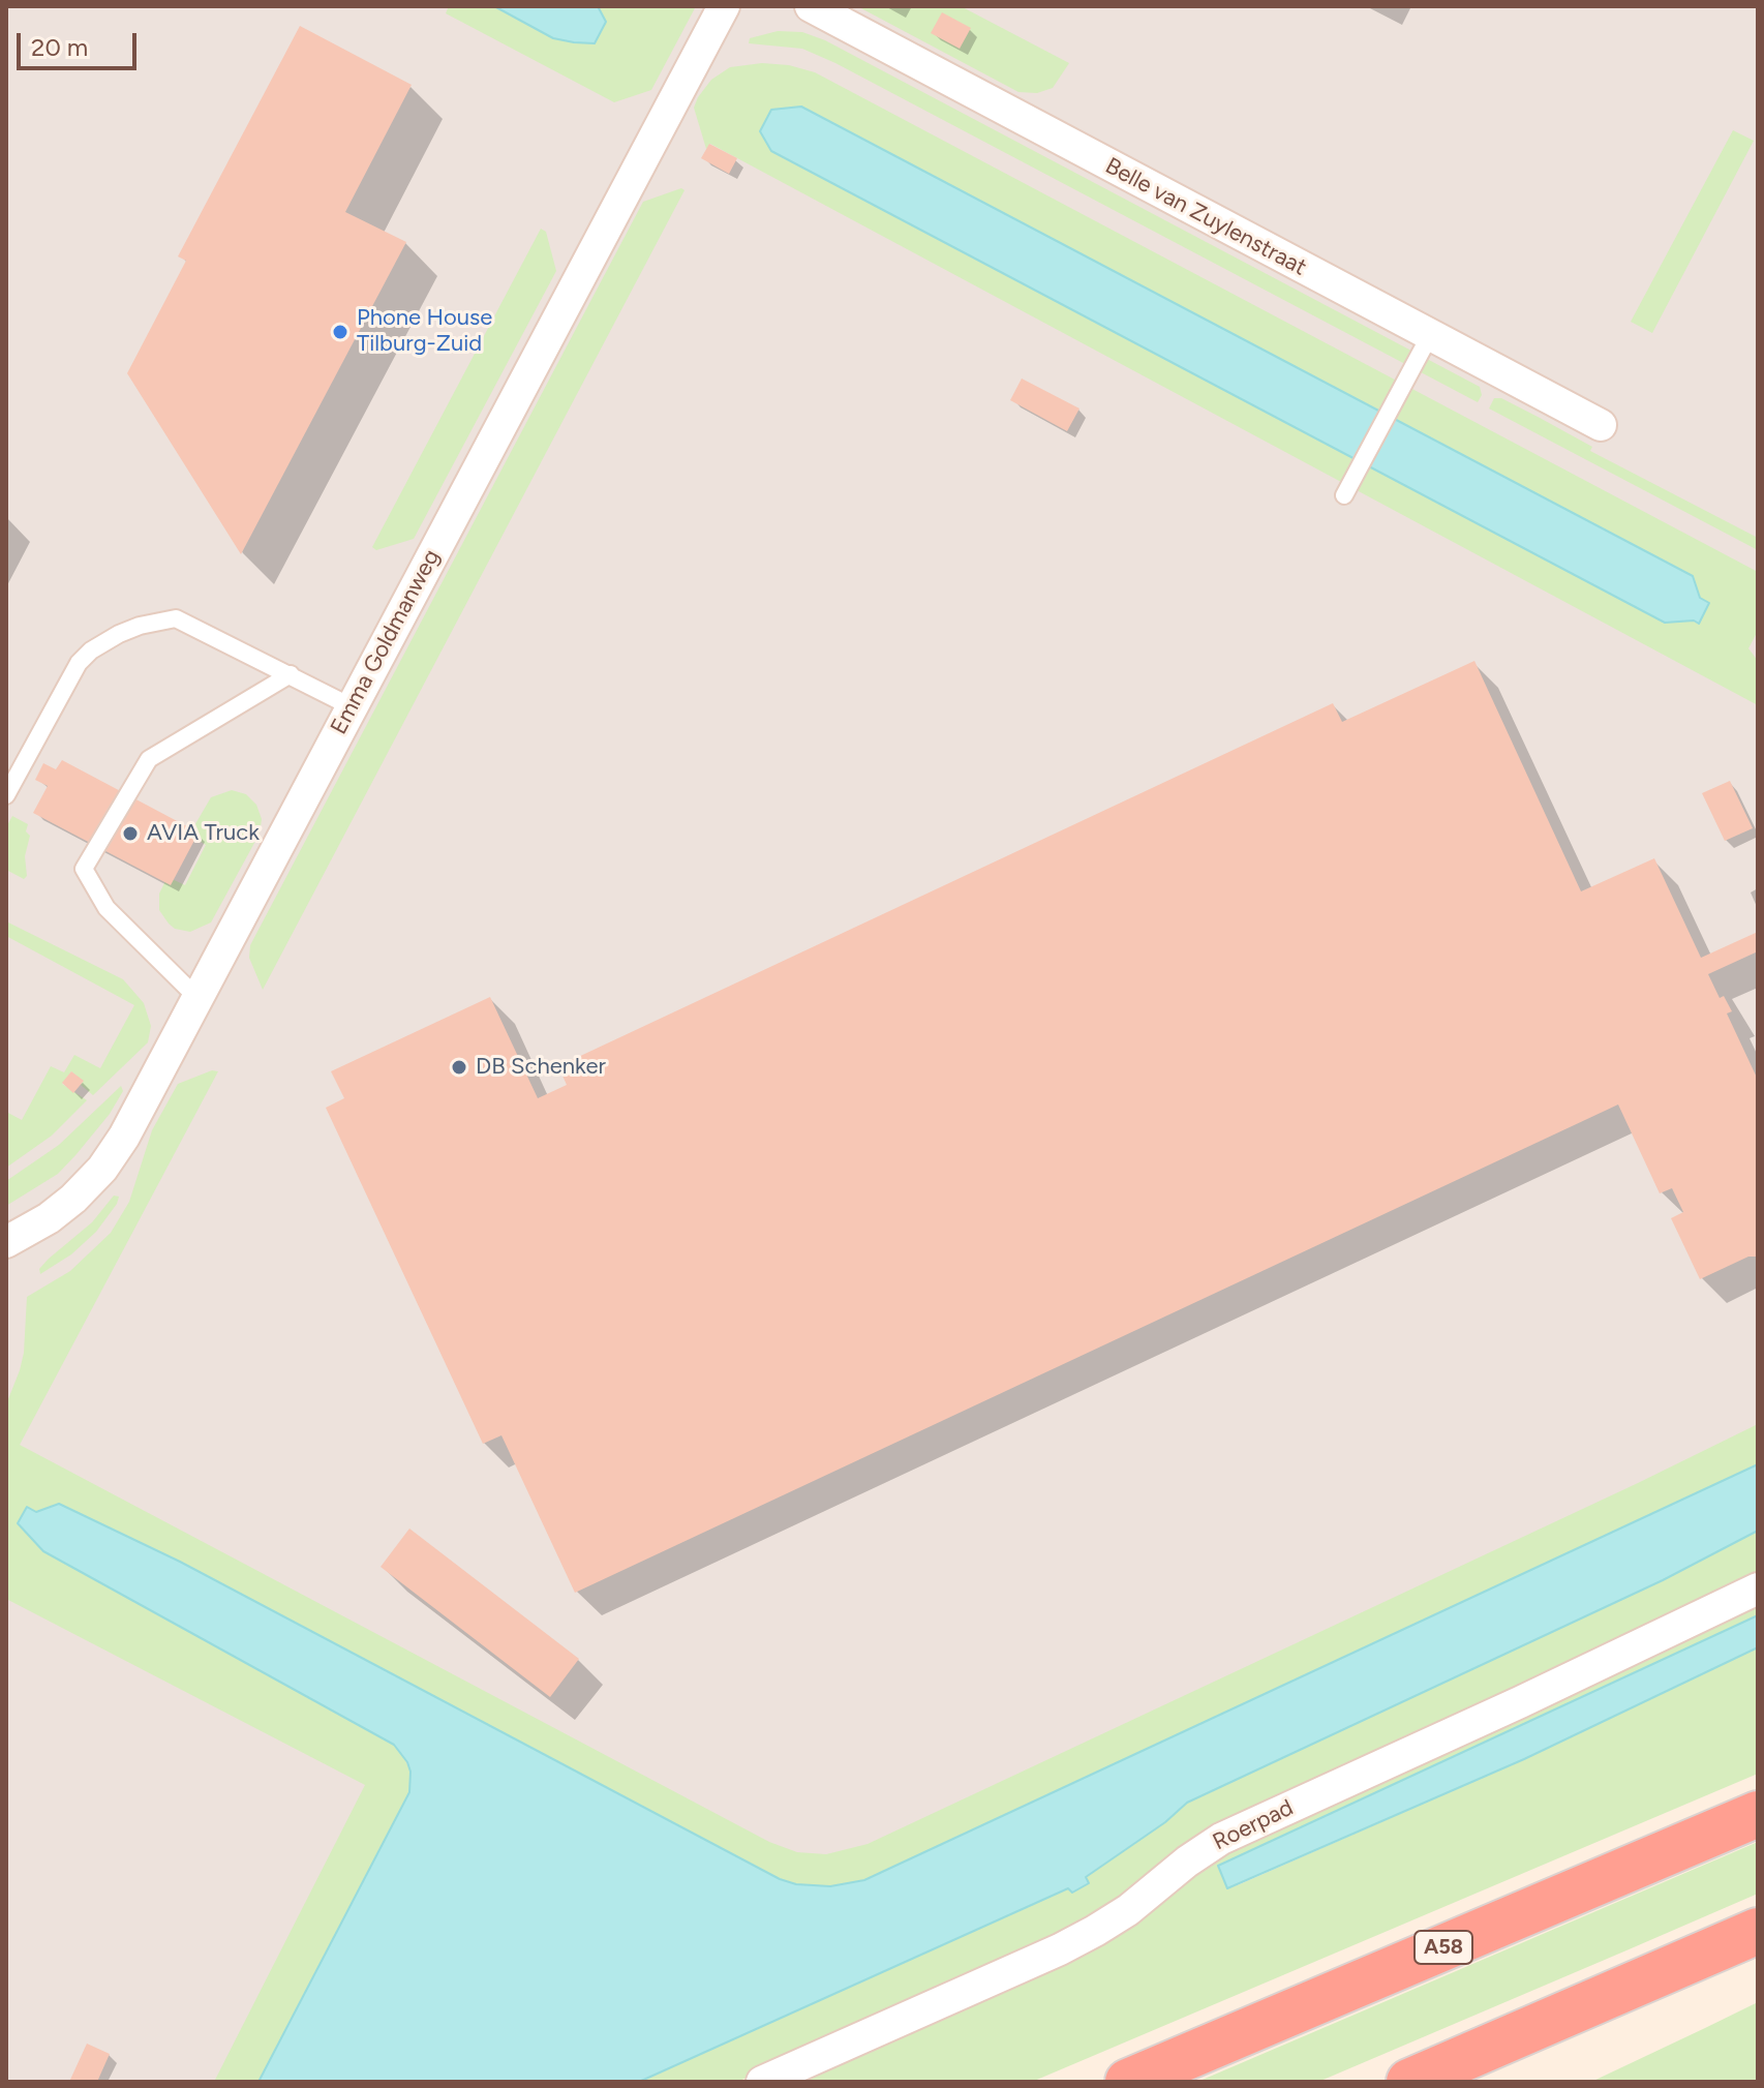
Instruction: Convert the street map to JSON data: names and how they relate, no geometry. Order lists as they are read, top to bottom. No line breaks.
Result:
{"streets":{"highway":["A58"],"street":["Belle van Zuylenstraat","Emma Goldmanweg","Roerpad"]},"places":["Phone House Tilburg-Zuid","AVIA Truck","DB Schenker"],"scale_bar":"20 m"}
